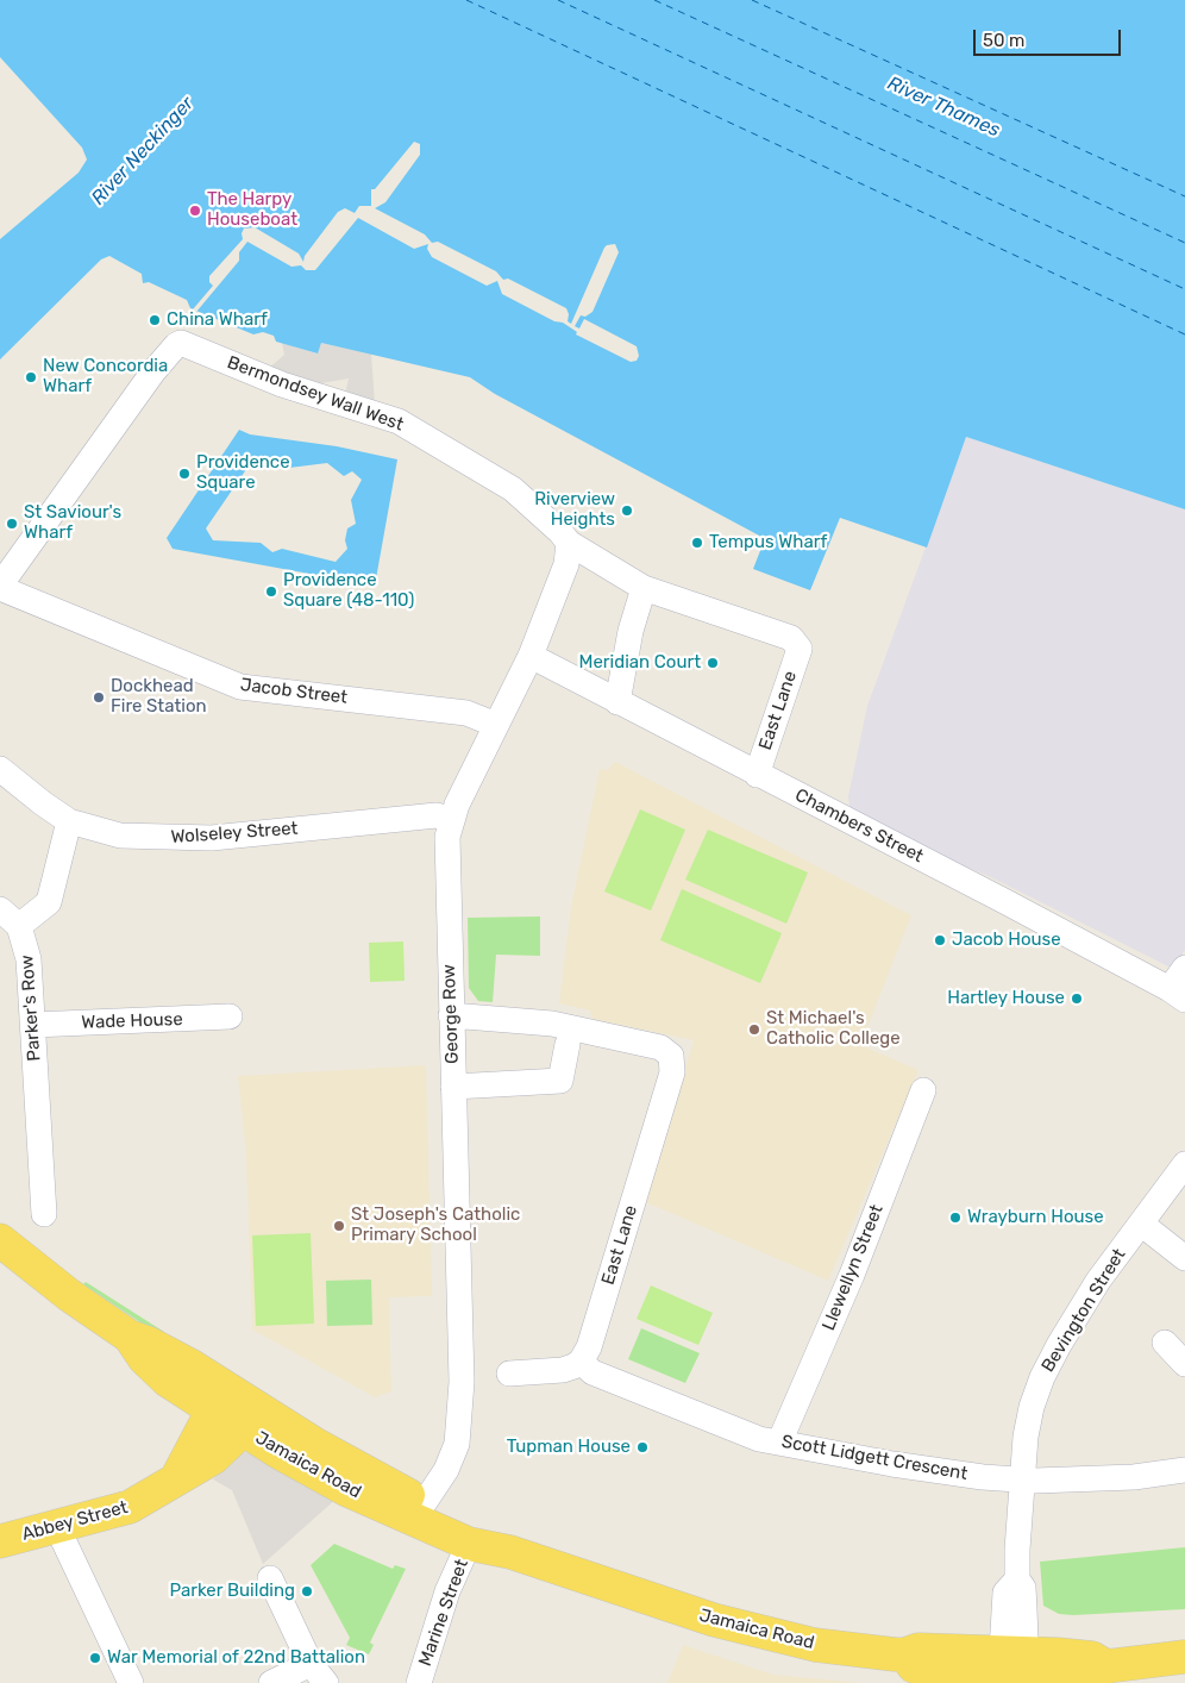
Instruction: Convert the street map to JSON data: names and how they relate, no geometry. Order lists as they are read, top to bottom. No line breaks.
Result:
{"streets":{"main road":["Jamaica Road","Abbey Street"],"street":["Bermondsey Wall West","Jacob Street","East Lane","Chambers Street","Wolseley Street","Parker's Row","George Row","Wade House","Llewellyn Street","Bevington Street","Scott Lidgett Crescent","Marine Street"]},"crossings":[["Bermondsey Wall West","Jacob Street"],["Bermondsey Wall West","East Lane"],["Bermondsey Wall West","George Row"],["Jacob Street","George Row"],["East Lane","Chambers Street"],["East Lane","George Row"],["East Lane","Scott Lidgett Crescent"],["Chambers Street","George Row"],["Wolseley Street","Parker's Row"],["Wolseley Street","George Row"],["Parker's Row","Wade House"],["George Row","Jamaica Road"],["Llewellyn Street","Scott Lidgett Crescent"],["Bevington Street","Scott Lidgett Crescent"],["Bevington Street","Jamaica Road"],["Jamaica Road","Abbey Street"],["Jamaica Road","Marine Street"]],"water":["River Thames","River Neckinger"],"places":["The Harpy Houseboat","China Wharf","New Concordia Wharf","Providence Square","Riverview Heights","St Saviour's Wharf","Tempus Wharf","Providence Square (48-110)","Meridian Court","Dockhead Fire Station","Jacob House","Hartley House","St Michael's Catholic College","Wrayburn House","St Joseph's Catholic Primary School","Tupman House","Parker Building","War Memorial of 22nd Battalion"],"scale_bar":"50 m"}
